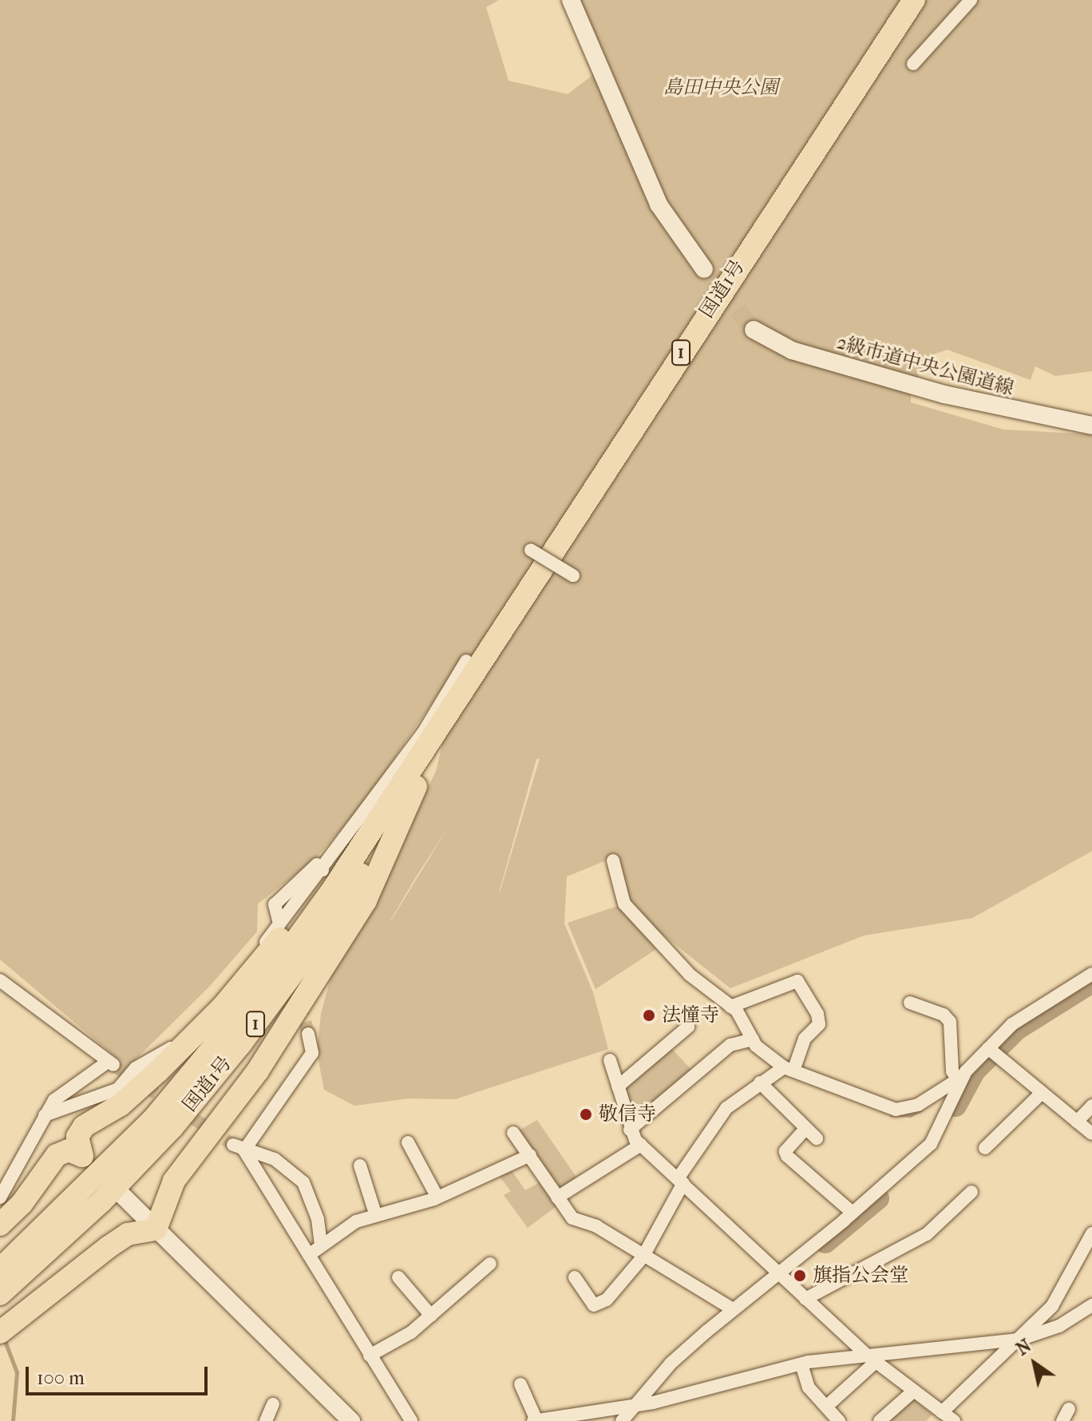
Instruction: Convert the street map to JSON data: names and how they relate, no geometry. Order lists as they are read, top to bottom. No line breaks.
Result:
{"streets":{"highway":["国道1号","1"],"street":["2級市道中央公園道線"]},"parks":["島田中央公園"],"places":["法憧寺","敬信寺","旗指公会堂"],"scale_bar":"100 m","north":"top left"}
